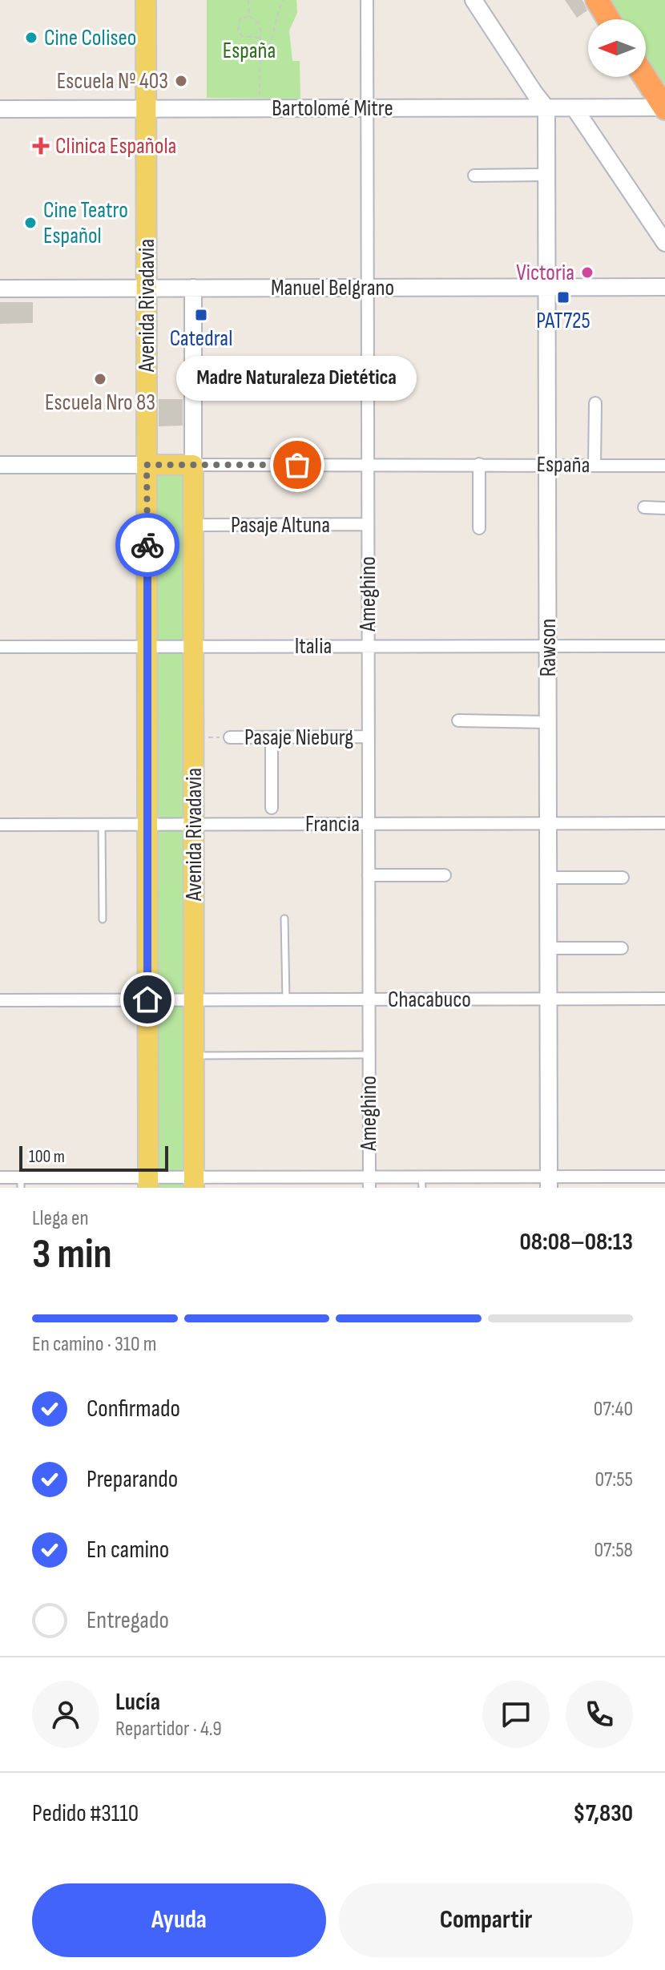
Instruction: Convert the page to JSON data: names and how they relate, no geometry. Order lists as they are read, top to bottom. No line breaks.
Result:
{"streets":{"main road":["Avenida Rivadavia","España"],"street":["Bartolomé Mitre","Manuel Belgrano","Pasaje Altuna","Ameghino","Italia","Rawson","Pasaje Nieburg","Francia","Chacabuco"]},"crossings":[["Bartolomé Mitre","Avenida Rivadavia"],["Bartolomé Mitre","Ameghino"],["Bartolomé Mitre","Rawson"],["Manuel Belgrano","Avenida Rivadavia"],["Manuel Belgrano","Ameghino"],["Manuel Belgrano","Rawson"],["Avenida Rivadavia","España"],["Avenida Rivadavia","Pasaje Altuna"],["Avenida Rivadavia","Italia"],["Avenida Rivadavia","Francia"],["Avenida Rivadavia","Chacabuco"],["España","Ameghino"],["España","Rawson"],["Pasaje Altuna","Ameghino"],["Ameghino","Italia"],["Ameghino","Pasaje Nieburg"],["Ameghino","Francia"],["Ameghino","Chacabuco"],["Italia","Rawson"],["Rawson","Francia"],["Rawson","Chacabuco"]],"parks":["España"],"places":{"other":["Cine Coliseo","Escuela Nº 403","Cine Teatro Español","Victoria","Escuela Nro 83","Madre Naturaleza Dietética"],"health":["Clinica Española"],"transit":["PAT725","Catedral"]},"scale_bar":"100 m","north":"left","page":{"bubble":"Madre Naturaleza Dietética","scale":"100 m","heading":["3 min","Llega en","08:08–08:13"],"panel":["Lucía","Repartidor · 4.9","Pedido #3110","$7,830"],"bar":"En camino · 310 m","list":[["Confirmado","07:40"],["Preparando","07:55"],["En camino","07:58"],"Entregado"],"buttons":["Ayuda","Compartir"]}}
